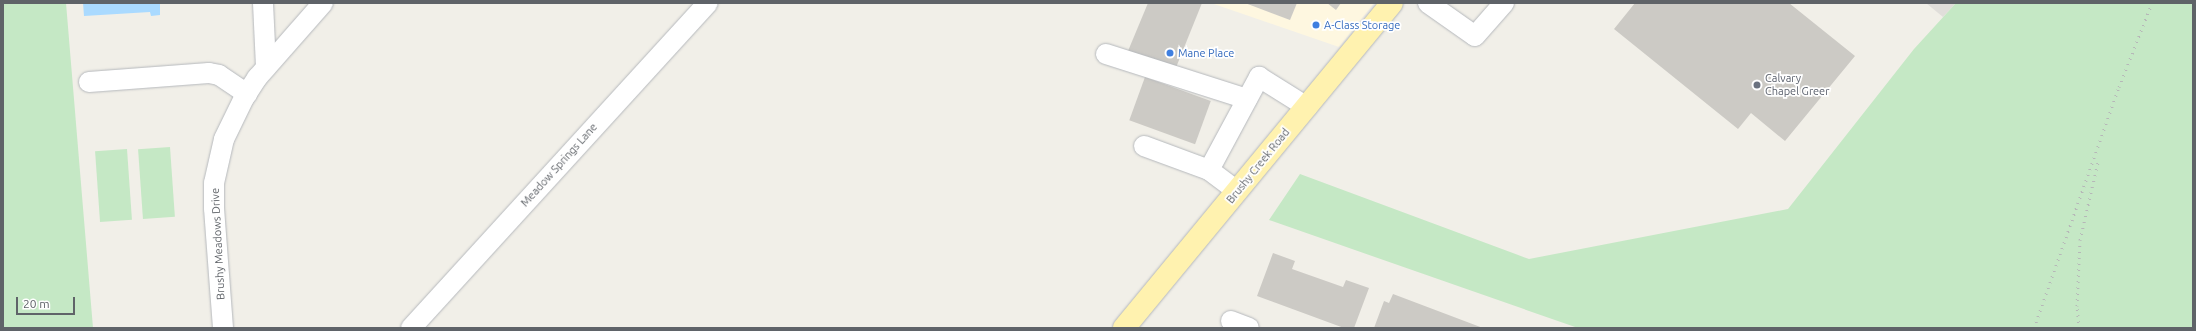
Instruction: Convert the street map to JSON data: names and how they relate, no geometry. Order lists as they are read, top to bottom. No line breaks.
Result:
{"streets":{"main road":["Brushy Creek Road"],"street":["Meadow Springs Lane","Brushy Meadows Drive"]},"places":["A-Class Storage","Mane Place","Calvary Chapel Greer"],"scale_bar":"20 m"}
